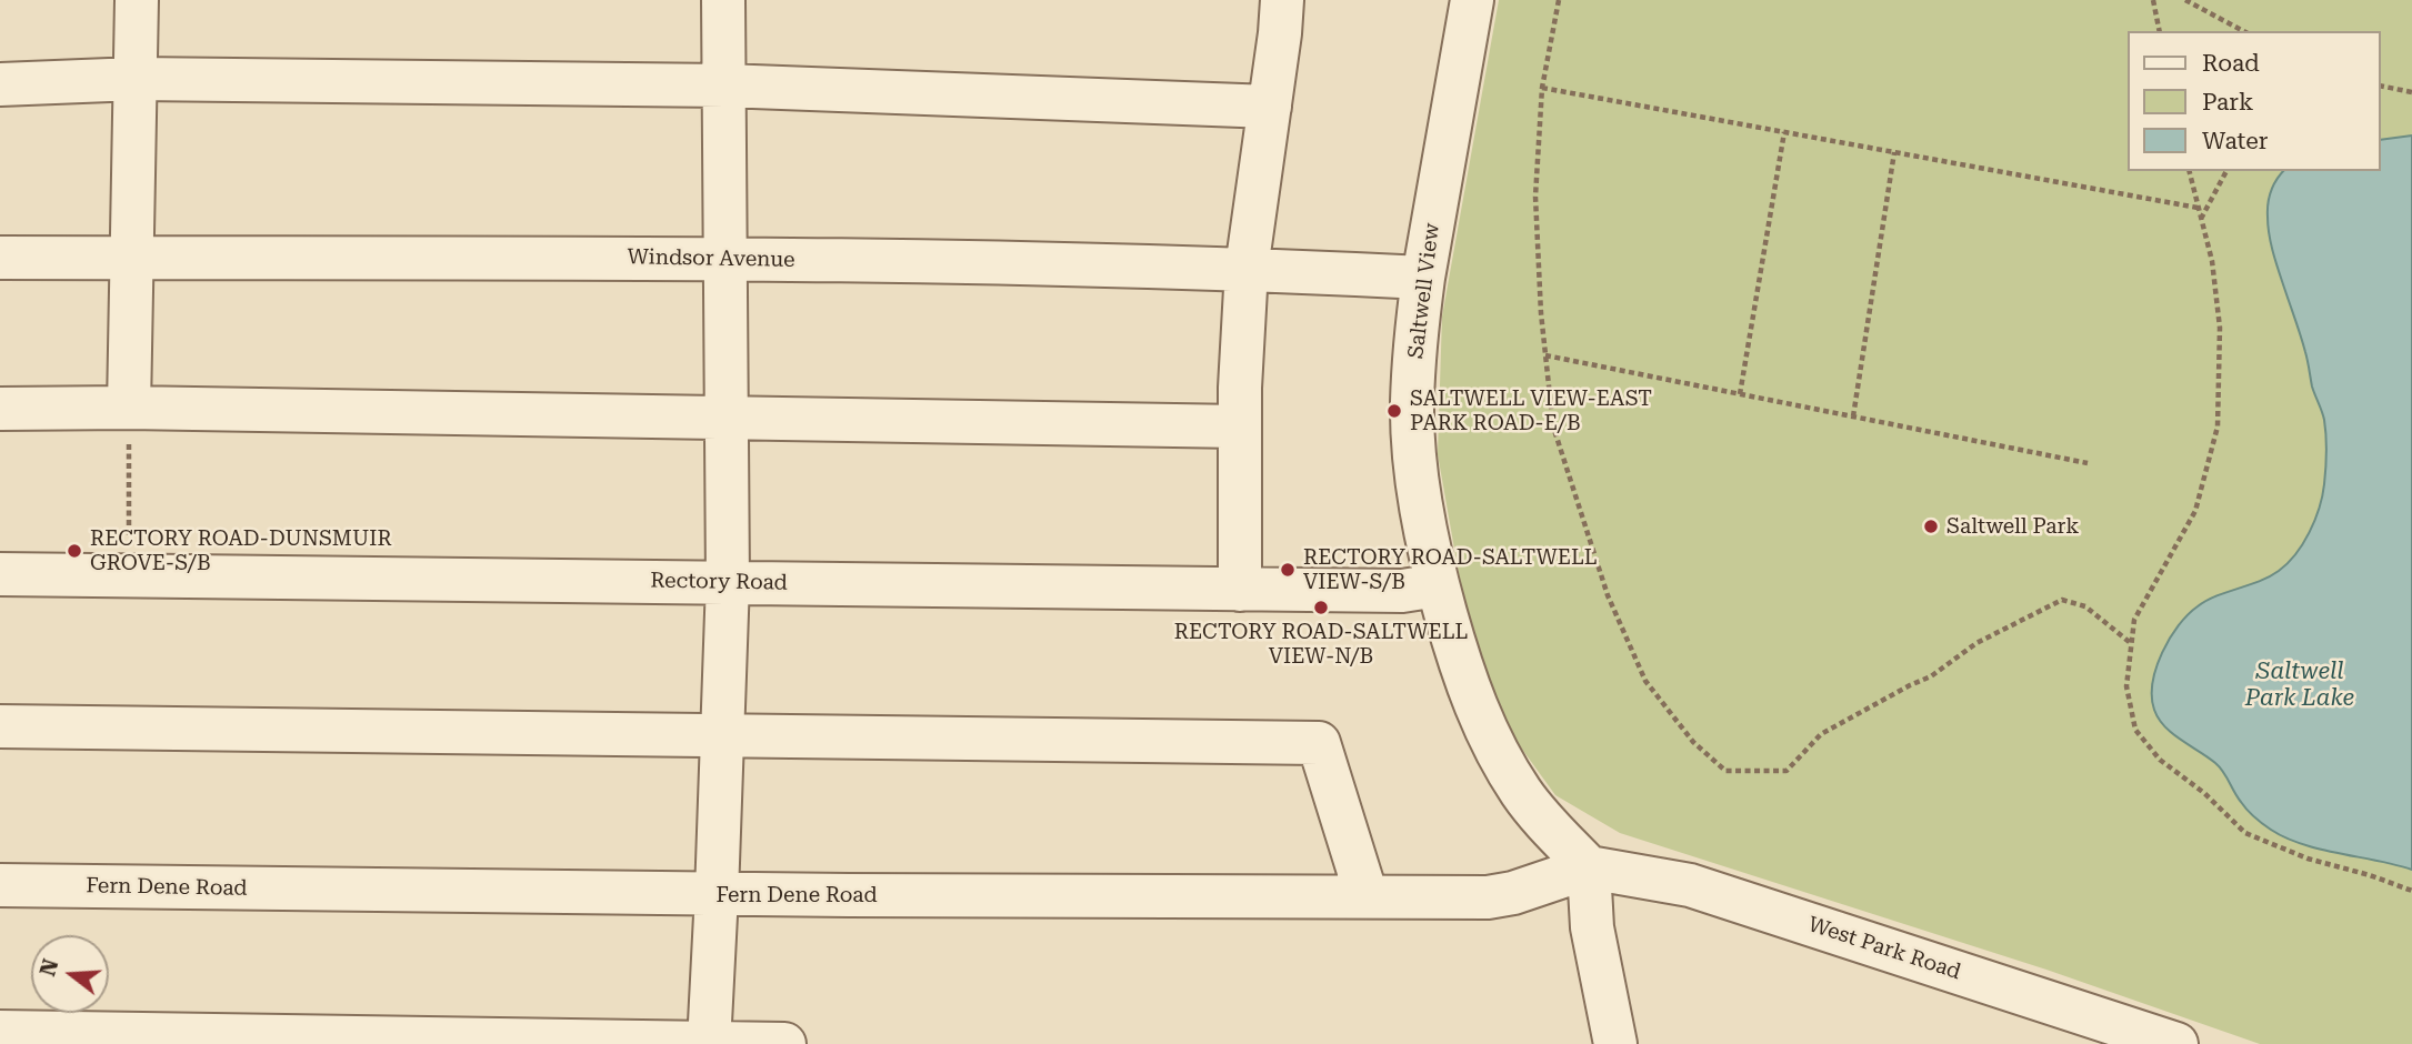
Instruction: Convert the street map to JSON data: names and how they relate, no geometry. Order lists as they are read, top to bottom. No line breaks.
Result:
{"streets":{"street":["Windsor Avenue","Saltwell View","Rectory Road","Fern Dene Road","West Park Road"]},"crossings":[["Windsor Avenue","Saltwell View"],["Saltwell View","Rectory Road"],["Saltwell View","Fern Dene Road"],["Saltwell View","West Park Road"],["Fern Dene Road","West Park Road"]],"water":["Saltwell Park Lake"],"places":["SALTWELL VIEW-EAST PARK ROAD-E/B","Saltwell Park","RECTORY ROAD-DUNSMUIR GROVE-S/B","RECTORY ROAD-SALTWELL VIEW-S/B","RECTORY ROAD-SALTWELL VIEW-N/B"],"legend":["Road","Park","Water"],"north":"left"}
